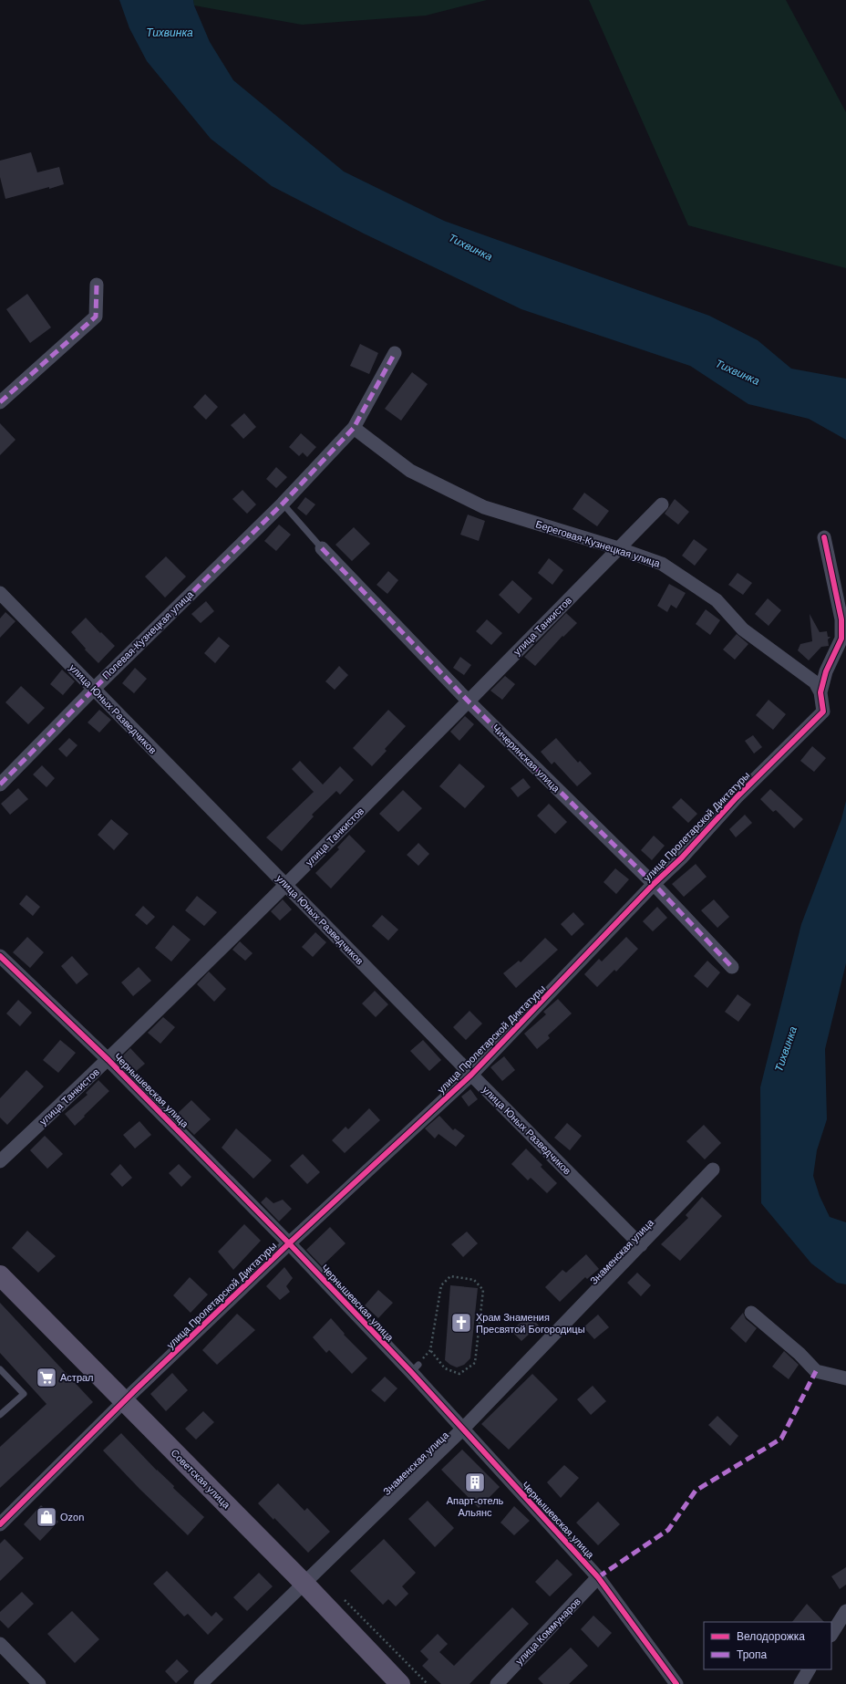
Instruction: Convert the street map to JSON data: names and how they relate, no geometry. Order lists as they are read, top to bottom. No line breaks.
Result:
{"streets":{"main road":["Советская улица"],"street":["Береговая-Кузнецкая улица","улица Танкистов","Полевая-Кузнецкая улица","улица Юных Разведчиков","Чичеринская улица","улица Пролетарской Диктатуры","Чернышевская улица","Знаменская улица","улица Коммунаров"]},"crossings":[["Береговая-Кузнецкая улица","улица Танкистов"],["Береговая-Кузнецкая улица","Полевая-Кузнецкая улица"],["Береговая-Кузнецкая улица","улица Пролетарской Диктатуры"],["улица Танкистов","улица Юных Разведчиков"],["улица Танкистов","Чичеринская улица"],["улица Танкистов","Чернышевская улица"],["Полевая-Кузнецкая улица","улица Юных Разведчиков"],["улица Юных Разведчиков","улица Пролетарской Диктатуры"],["улица Юных Разведчиков","Знаменская улица"],["Чичеринская улица","улица Пролетарской Диктатуры"],["улица Пролетарской Диктатуры","Чернышевская улица"],["улица Пролетарской Диктатуры","Советская улица"],["Чернышевская улица","Знаменская улица"],["Чернышевская улица","улица Коммунаров"],["Знаменская улица","Советская улица"]],"water":["Тихвинка"],"places":{"church":["Храм Знамения Пресвятой Богородицы"],"supermarket":["Астрал"],"building":["Апарт-отель Альянс"],"shop":["Ozon"]},"legend":["Велодорожка","Тропа"]}
